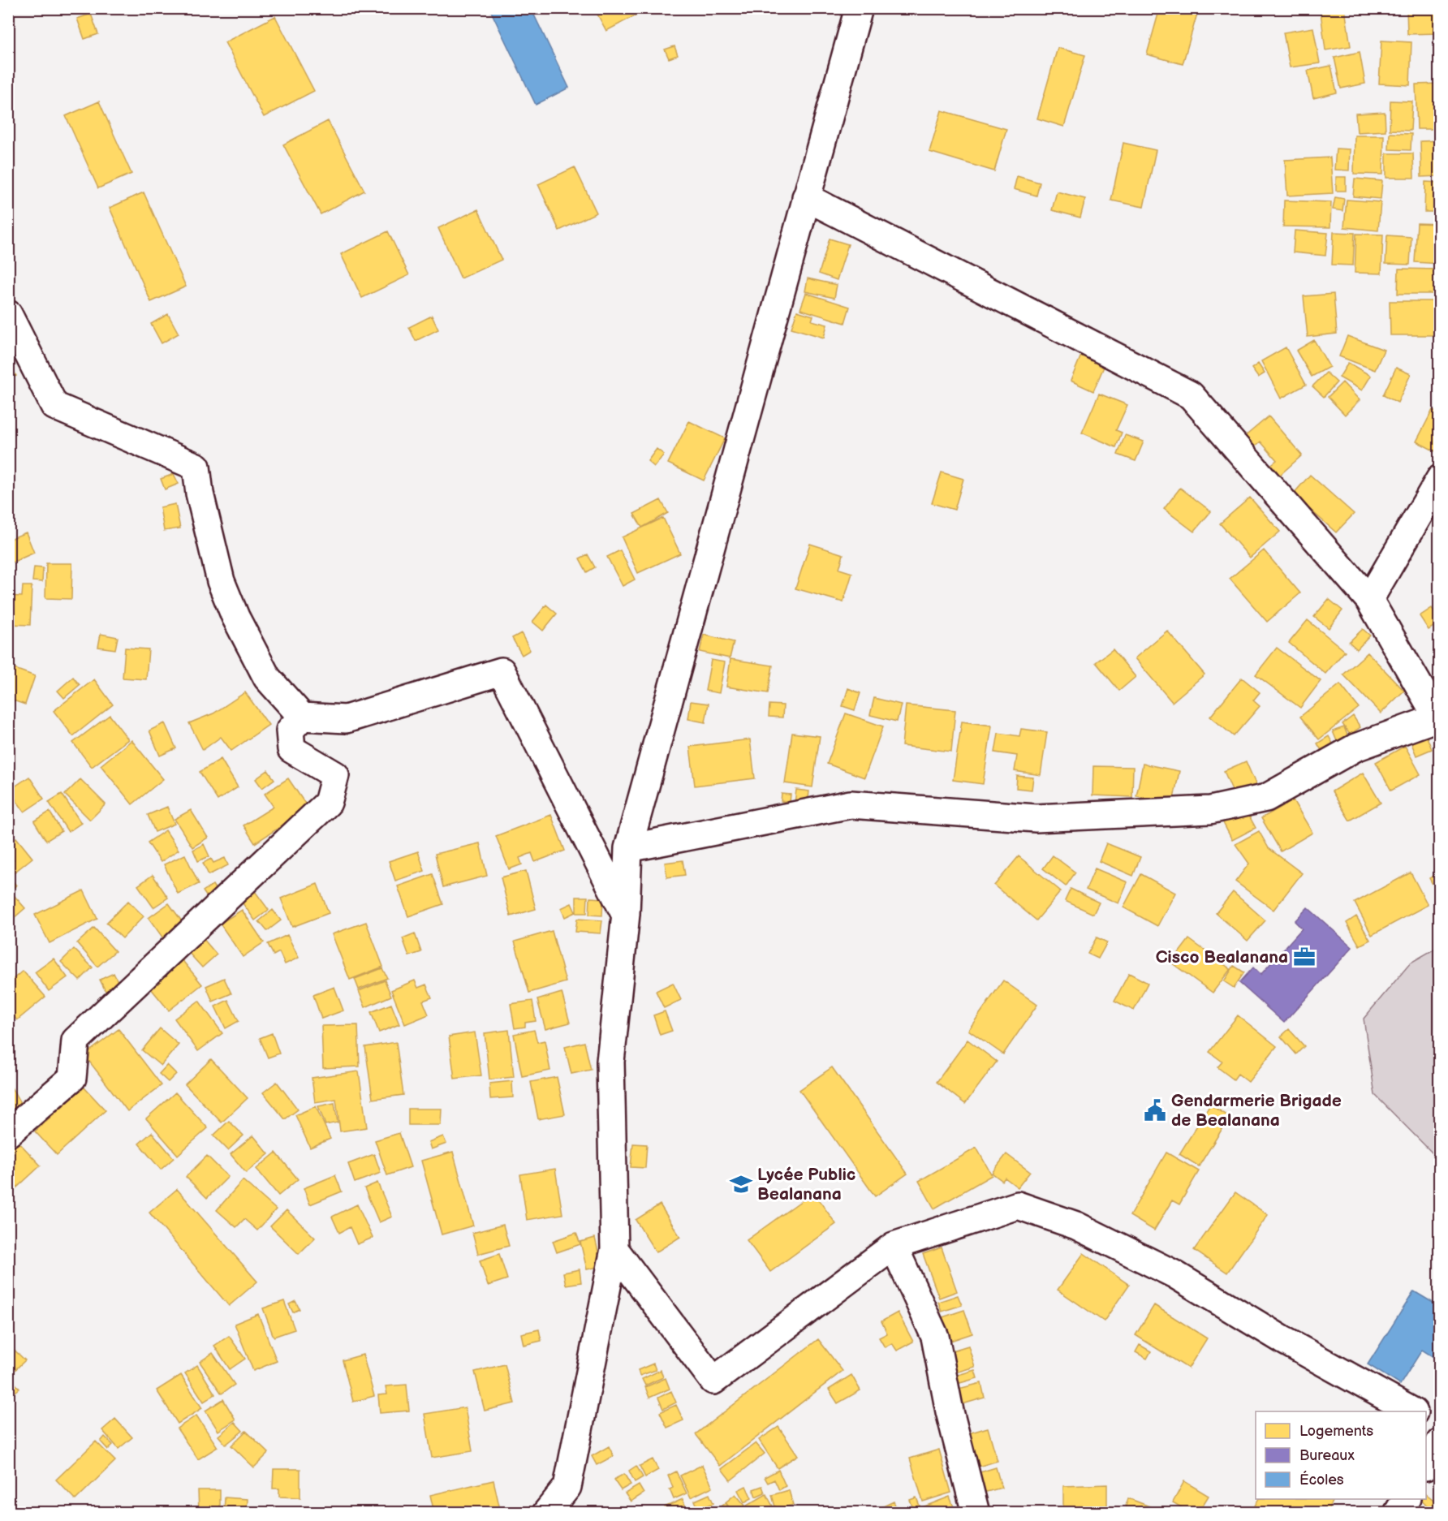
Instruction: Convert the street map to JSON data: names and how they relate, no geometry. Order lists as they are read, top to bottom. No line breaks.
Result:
{"places":{"office":["Cisco Bealanana"],"public building":["Gendarmerie Brigade de Bealanana"],"school or university":["Lycée Public Bealanana"]},"legend":["Logements","Bureaux","Écoles"]}
